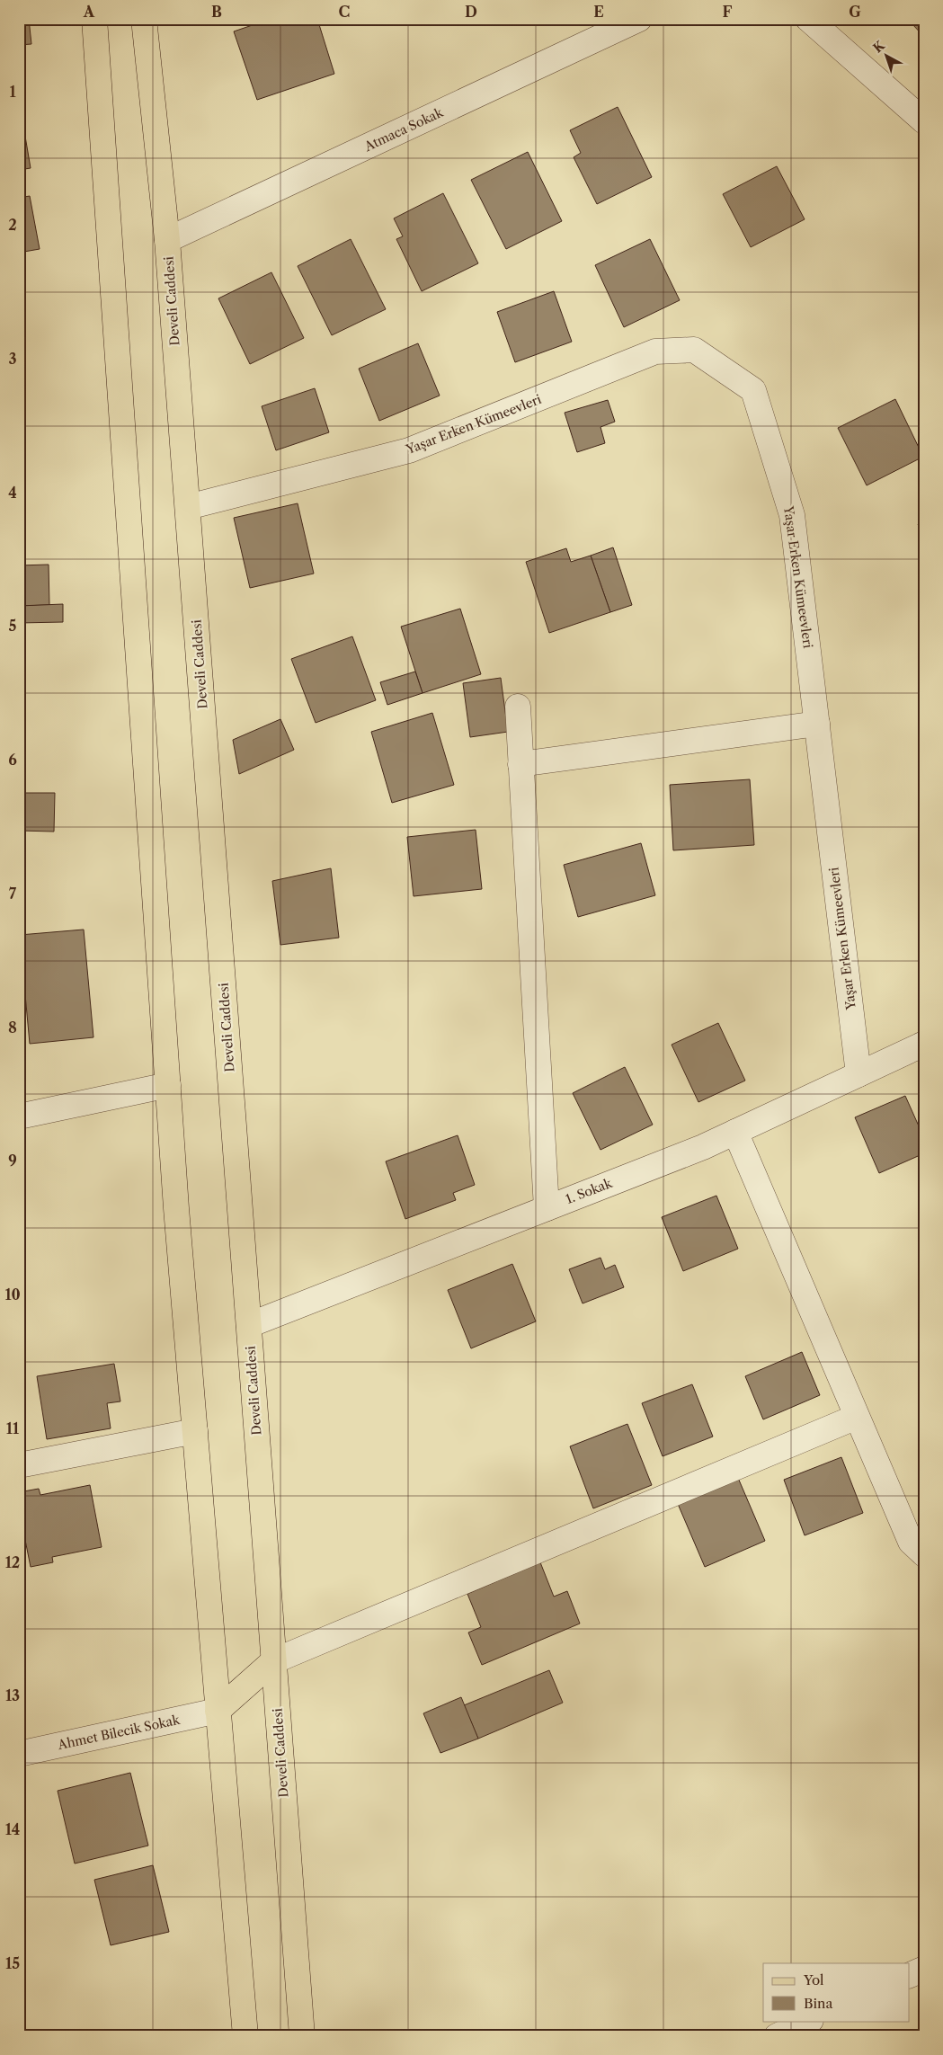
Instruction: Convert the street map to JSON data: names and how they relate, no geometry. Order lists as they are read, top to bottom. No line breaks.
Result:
{"streets":{"main road":["Develi Caddesi"],"street":["Atmaca Sokak","Yaşar Erken Kümeevleri","1. Sokak","Ahmet Bilecik Sokak"]},"crossings":[["Atmaca Sokak","Develi Caddesi"],["Develi Caddesi","Yaşar Erken Kümeevleri"],["Develi Caddesi","1. Sokak"],["Yaşar Erken Kümeevleri","1. Sokak"]],"legend":["Yol","Bina"],"north":"top left","grid":{"columns":["A","B","C","D","E","F","G"],"rows":["1","2","3","4","5","6","7","8","9","10","11","12","13","14","15"]}}
